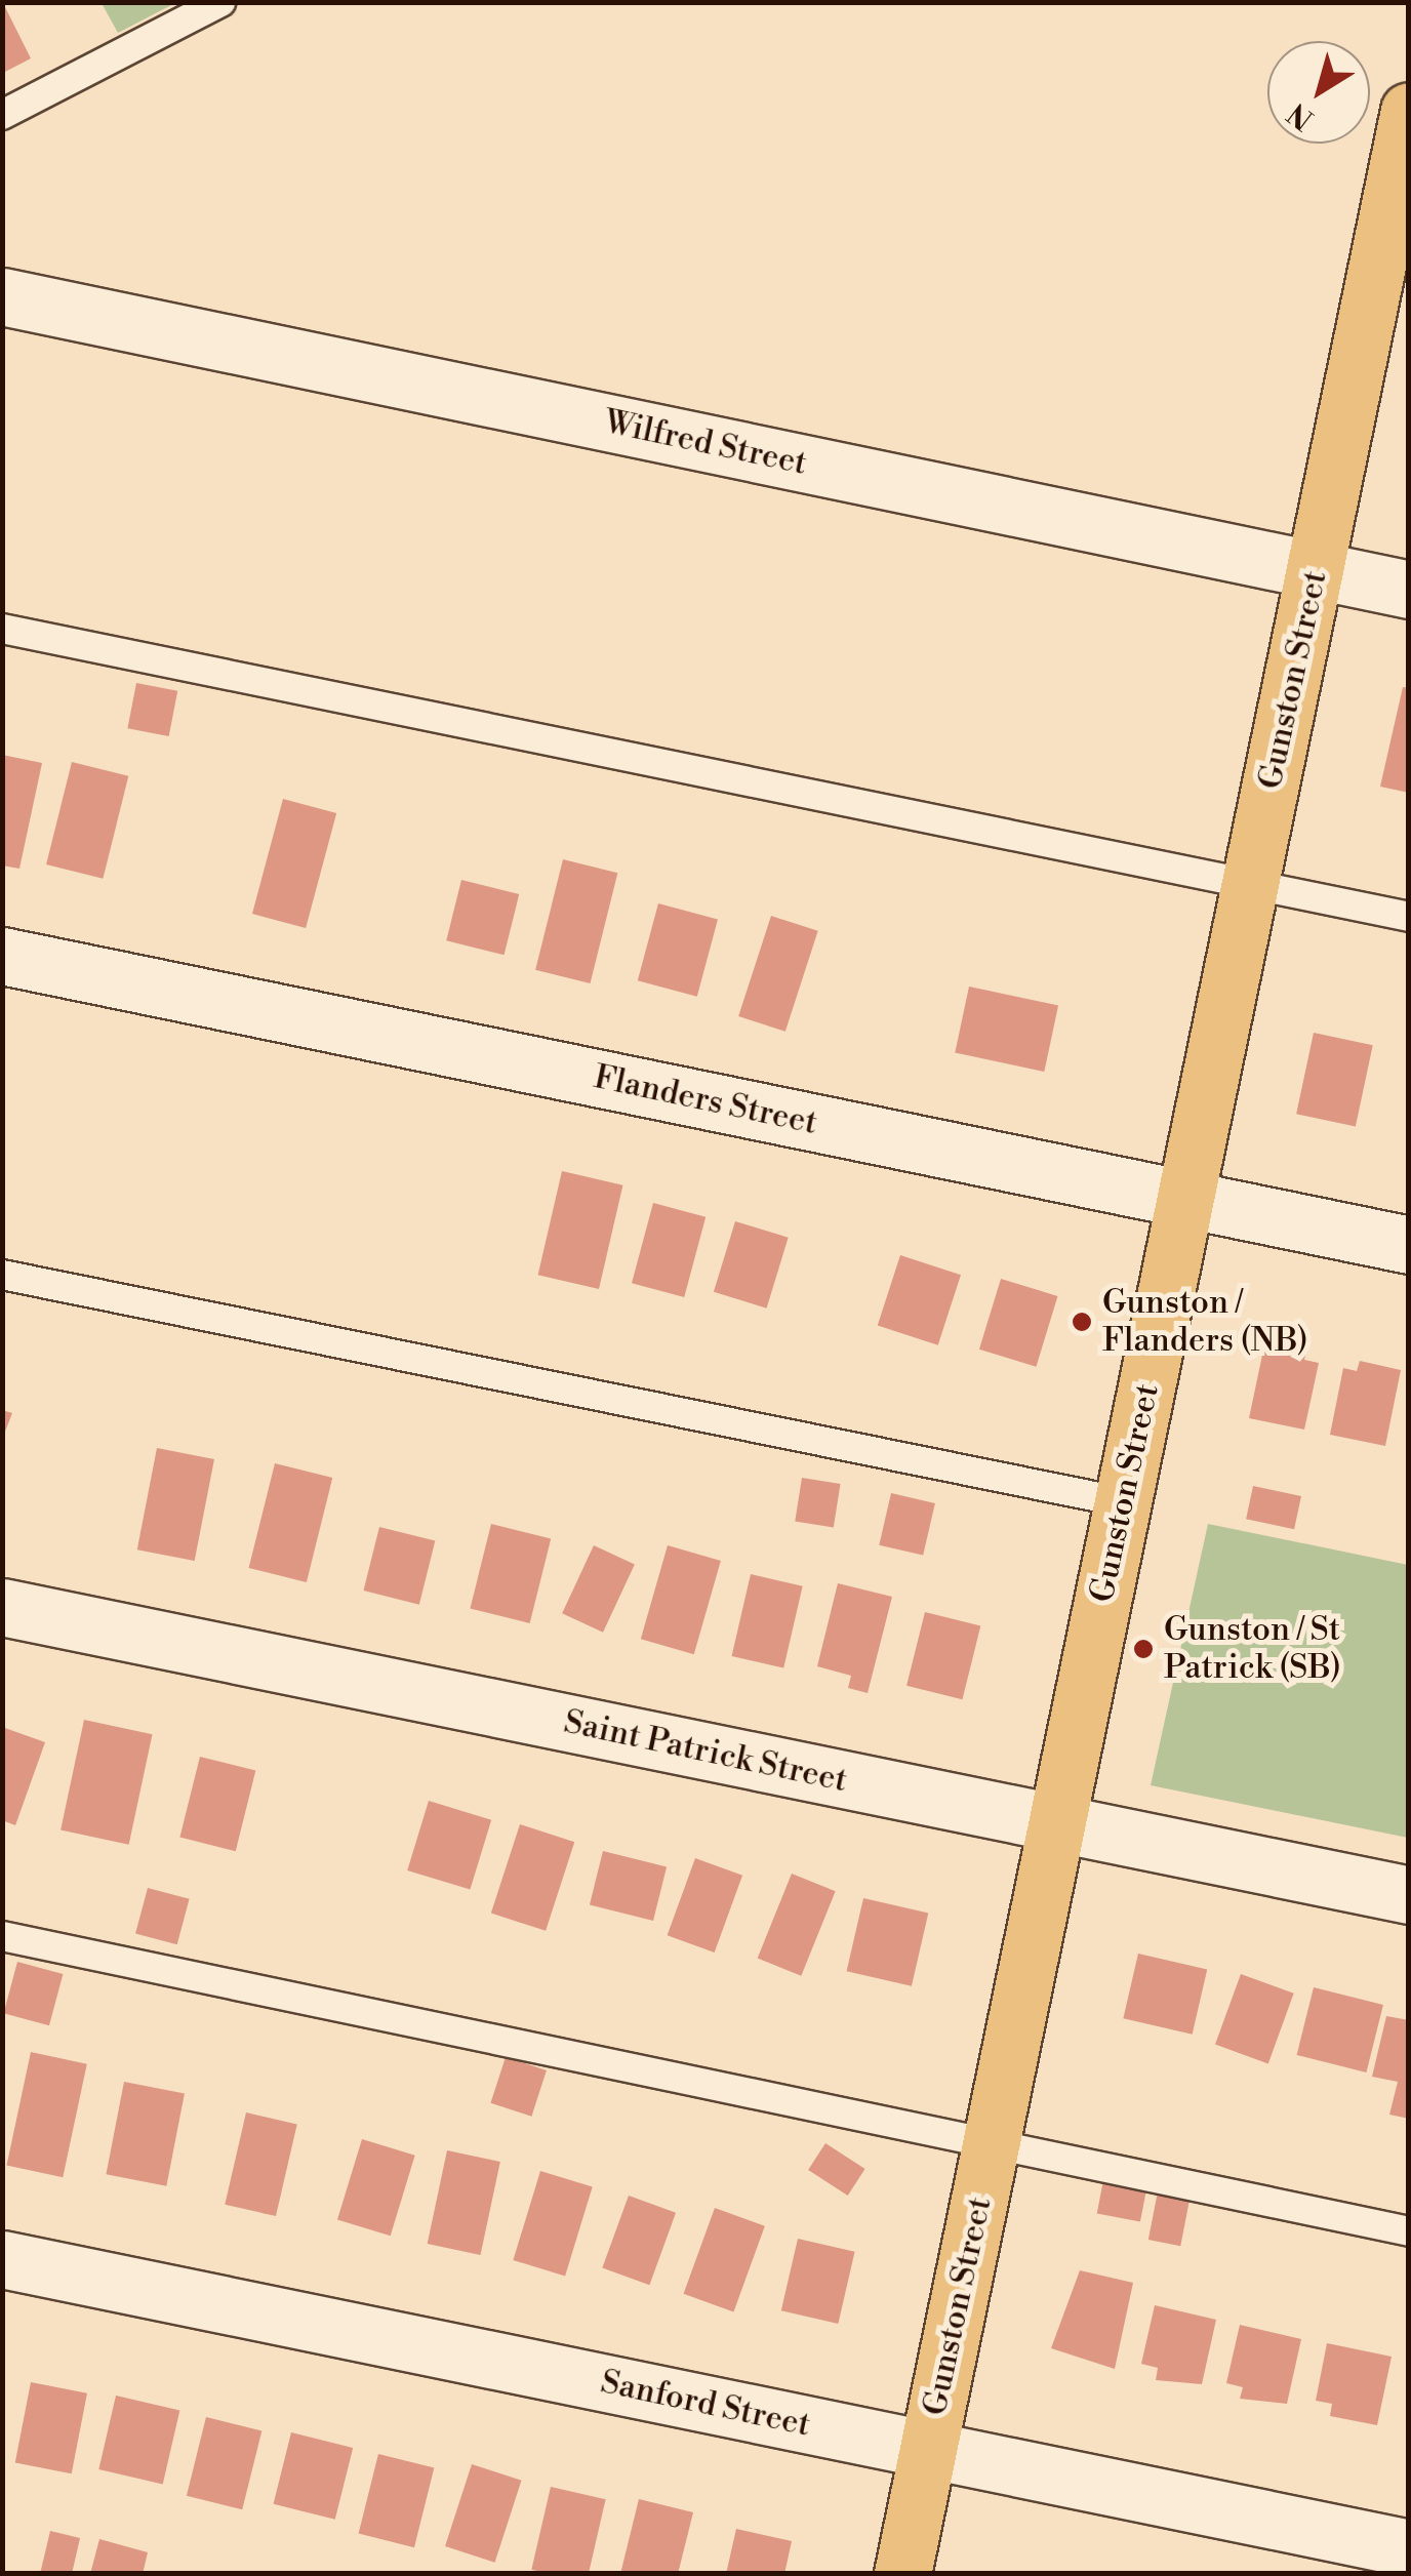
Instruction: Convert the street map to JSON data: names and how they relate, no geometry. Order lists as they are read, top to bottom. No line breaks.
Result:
{"streets":{"main road":["Gunston Street"],"street":["Wilfred Street","Flanders Street","Saint Patrick Street","Sanford Street"]},"crossings":[["Wilfred Street","Gunston Street"],["Gunston Street","Flanders Street"],["Gunston Street","Saint Patrick Street"],["Gunston Street","Sanford Street"]],"places":["Gunston / Flanders (NB)","Gunston / St Patrick (SB)"],"north":"bottom left"}
